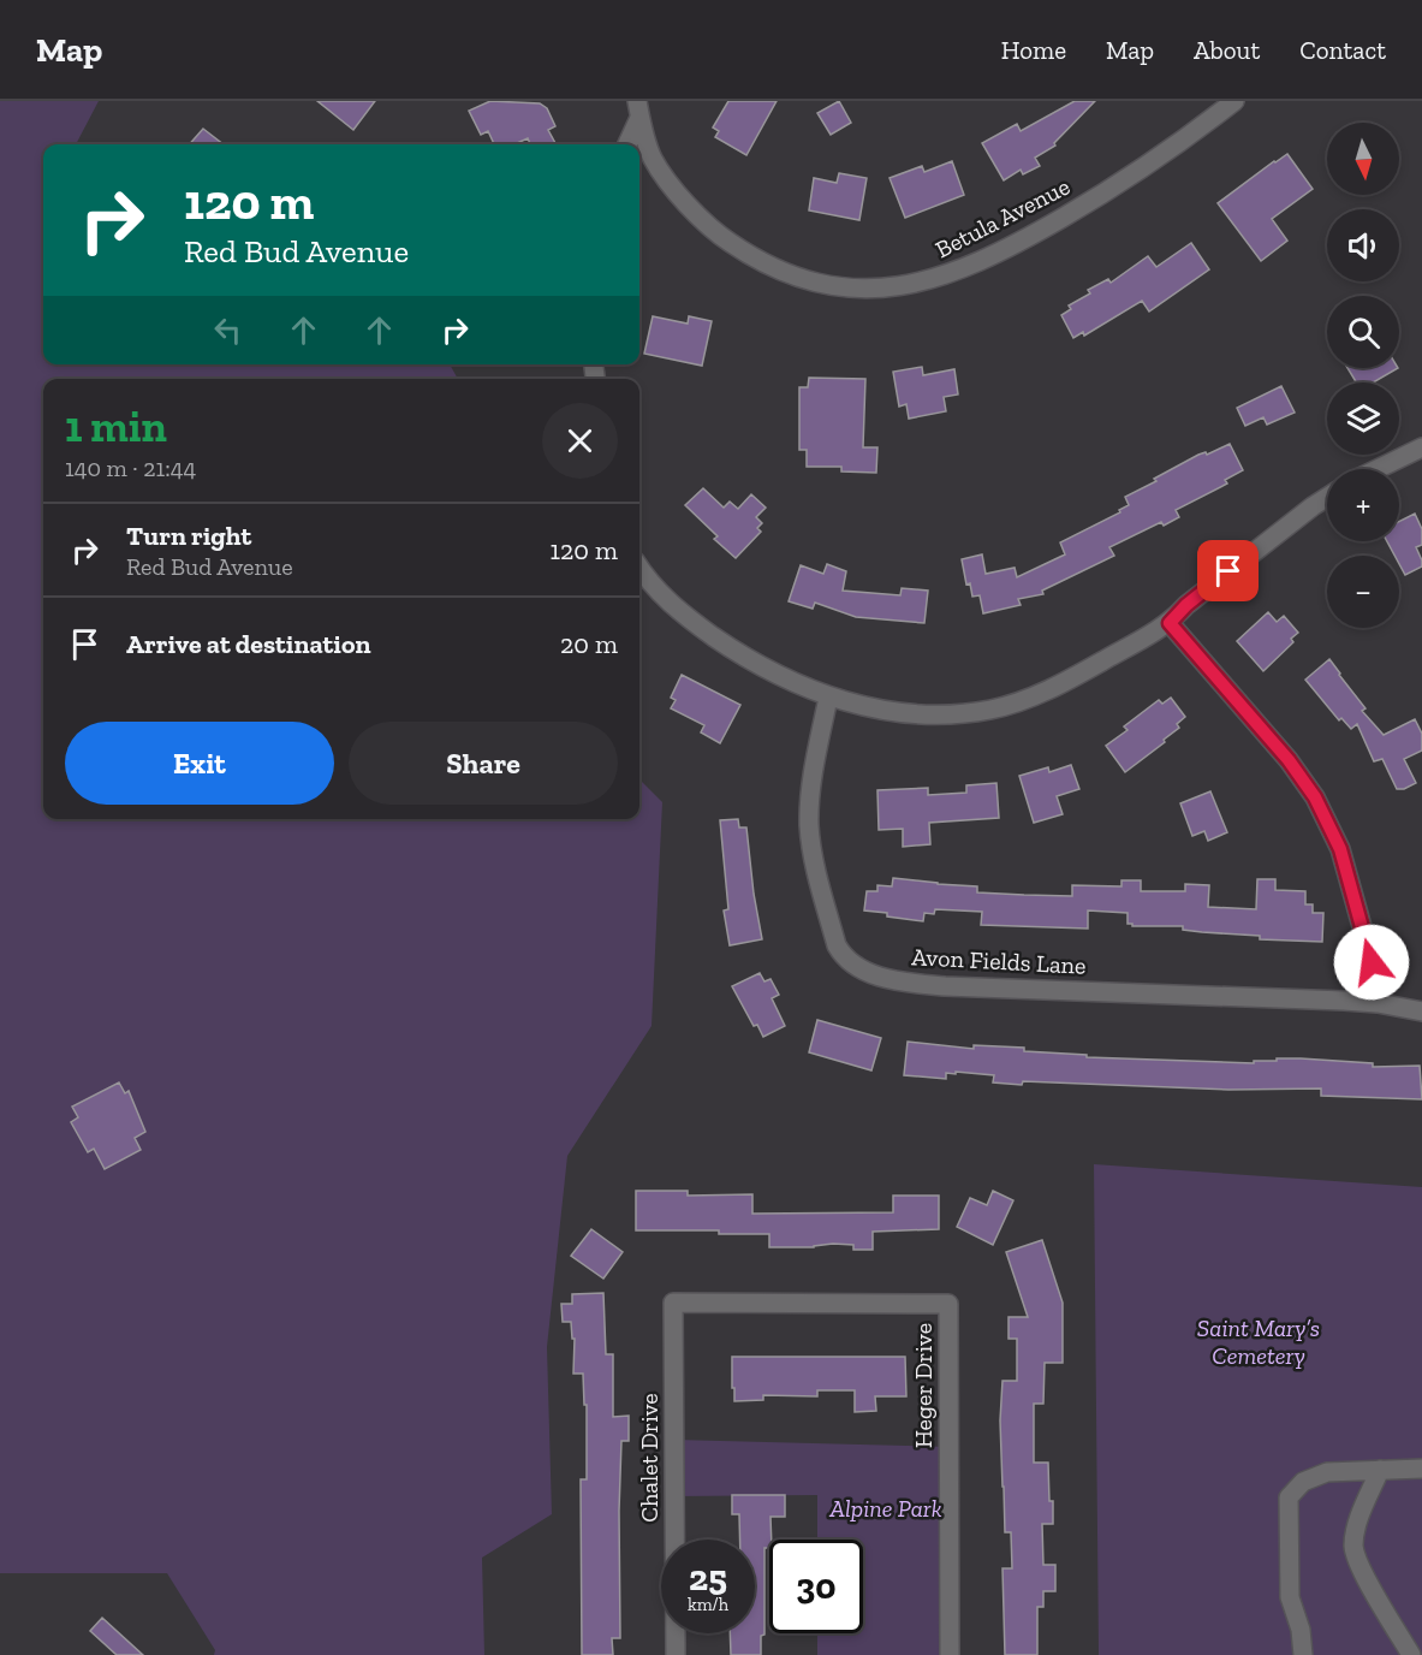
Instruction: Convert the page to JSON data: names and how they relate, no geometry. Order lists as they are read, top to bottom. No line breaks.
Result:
{"streets":{"street":["Betula Avenue","Avon Fields Lane","Heger Drive","Chalet Drive"]},"crossings":[["Heger Drive","Chalet Drive"]],"parks":["Saint Mary’s Cemetery","Alpine Park"],"north":"bottom","page":{"header":"Map","nav":["Home","Map","About","Contact"],"map_buttons":["+","−"],"turn":["120 m","Red Bud Avenue"],"heading":["1 min","140 m · 21:44"],"list":[{"name":"Turn right","note":"Red Bud Avenue","value":"120 m"},{"name":"Arrive at destination","value":"20 m"}],"buttons":["Exit","Share"],"speed":"25 km/h","limit":"30"}}
